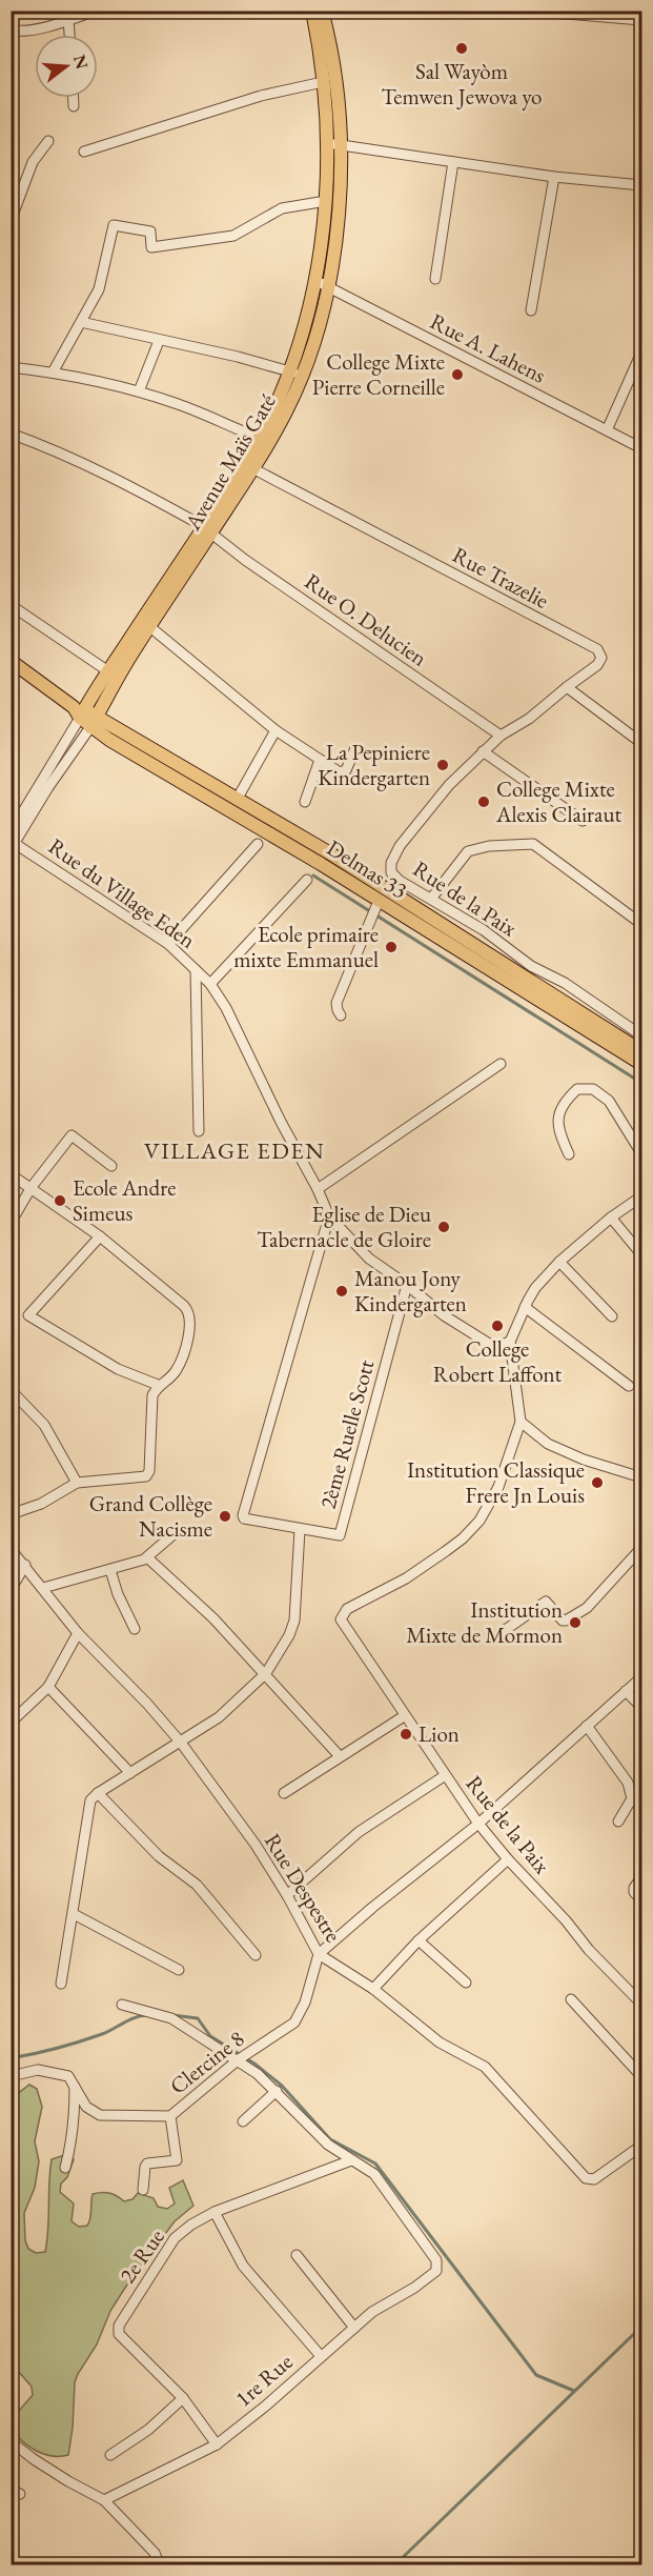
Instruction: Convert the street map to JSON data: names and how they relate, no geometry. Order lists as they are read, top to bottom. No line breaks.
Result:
{"streets":{"main road":["Avenue Maïs Gaté","Delmas 33"],"street":["Rue A. Lahens","Rue Trazelie","Rue O. Delucien","Rue du Village Eden","Rue de la Paix","2ème Ruelle Scott","Rue Despestre","Clercine 8","2e Rue","1re Rue"]},"crossings":[["Rue A. Lahens","Avenue Maïs Gaté"],["Avenue Maïs Gaté","Rue Trazelie"],["Avenue Maïs Gaté","Rue O. Delucien"],["Avenue Maïs Gaté","Delmas 33"],["Avenue Maïs Gaté","Rue du Village Eden"],["Rue Trazelie","Rue de la Paix"],["Rue O. Delucien","Rue de la Paix"],["Rue du Village Eden","2ème Ruelle Scott"],["Rue Despestre","Clercine 8"],["2e Rue","1re Rue"]],"districts":["VILLAGE EDEN"],"places":["Sal Wayòm Temwen Jewova yo","College Mixte Pierre Corneille","La Pepiniere Kindergarten","College Mixte Alexis Clairaut","Ecole primaire mixte Emmanuel","Ecole Andre Simeus","Eglise de Dieu Tabernacle de Gloire","Manou Jony Kindergarten","College Robert Laffont","Institution Classique Frere Jn Louis","Grand Collège Nacisme","Institution Mixte de Mormon","Lion"],"north":"right"}
